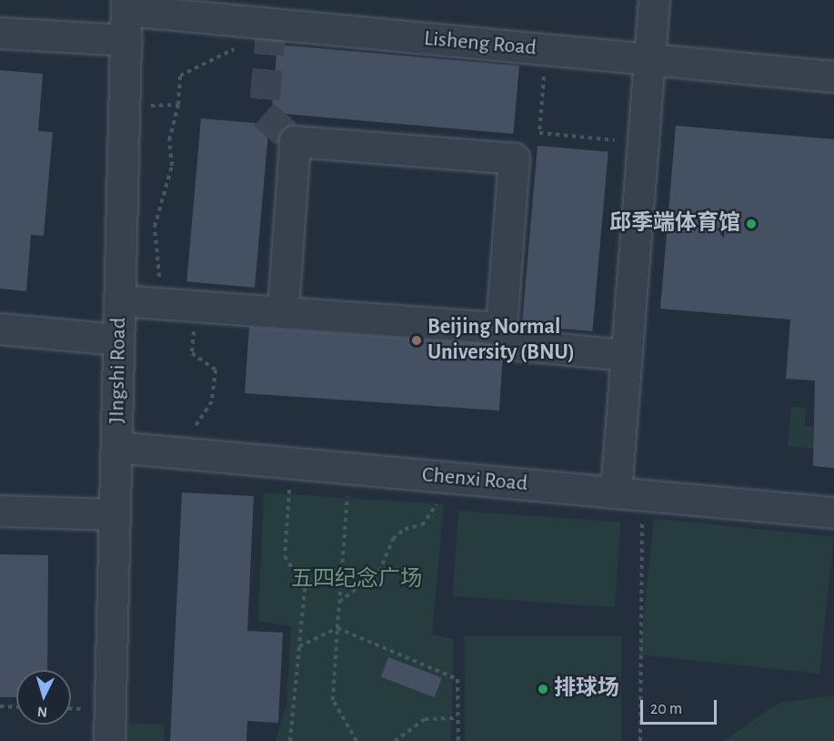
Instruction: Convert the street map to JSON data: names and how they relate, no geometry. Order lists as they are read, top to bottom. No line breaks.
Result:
{"streets":{"street":["Lisheng Road","JIngshi Road","Chenxi Road"]},"crossings":[["Lisheng Road","JIngshi Road"],["JIngshi Road","Chenxi Road"]],"parks":["五四纪念广场"],"places":["邱季端体育馆","Beijing Normal University (BNU)","排球场"],"scale_bar":"20 m","north":"bottom"}
